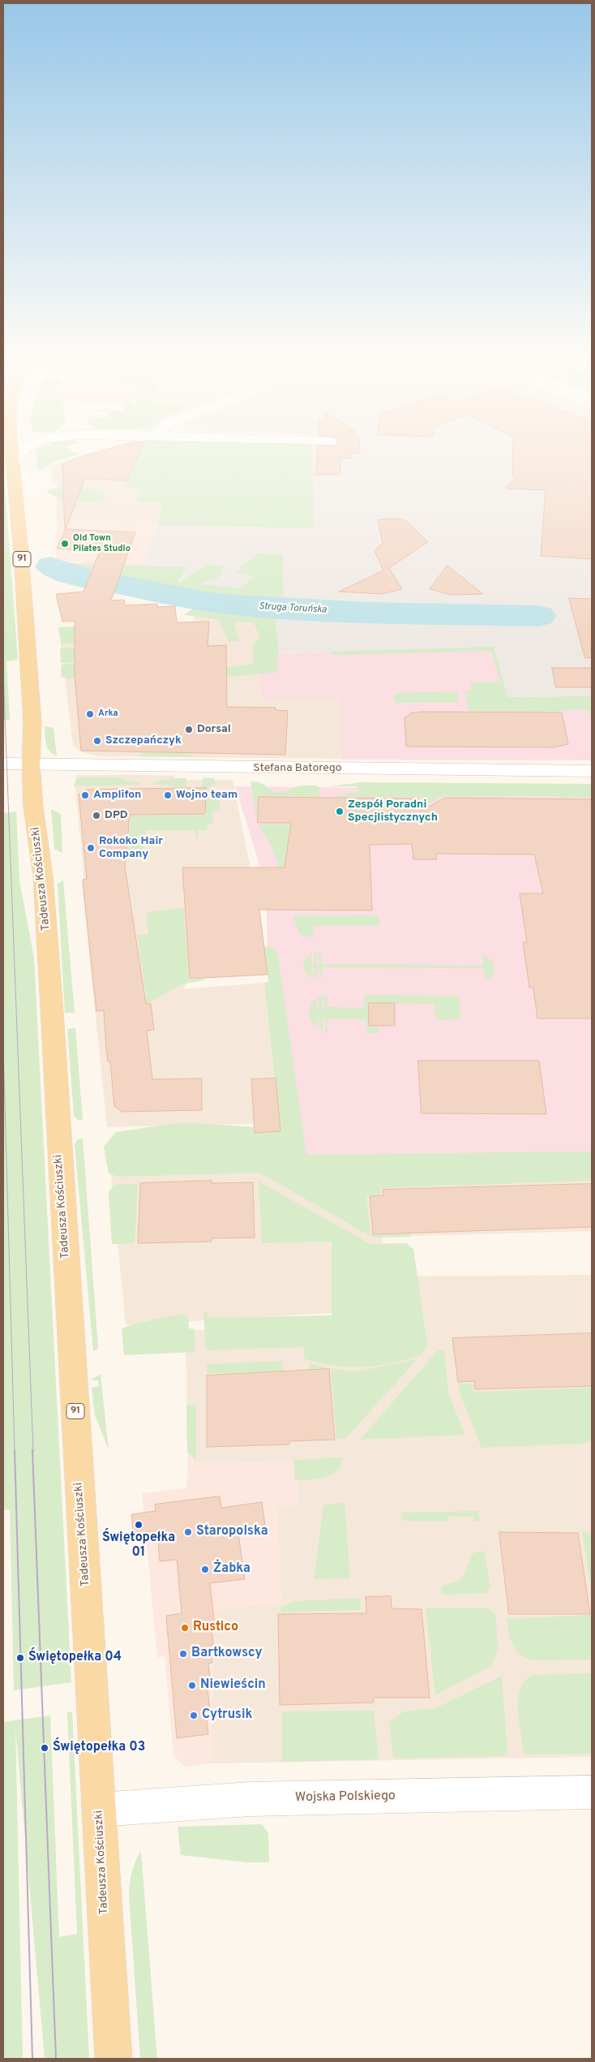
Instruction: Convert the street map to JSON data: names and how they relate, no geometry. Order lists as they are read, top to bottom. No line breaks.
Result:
{"streets":{"main road":["91","Tadeusza Kościuszki"],"street":["Stefana Batorego","Wojska Polskiego"]},"crossings":[["Stefana Batorego","Tadeusza Kościuszki"],["Tadeusza Kościuszki","Wojska Polskiego"]],"water":["Struga Toruńska"],"places":["Old Town Pilates Studio","Arka","Dorsal","Szczepańczyk","Amplifon","Wojno team","Zespół Poradni Specjlistycznych","DPD","Rokoko Hair Company","Świętopełka 01","Staropolska","Żabka","Rustico","Bartkowscy","Świętopełka 04","Niewieścin","Cytrusik","Świętopełka 03"]}
